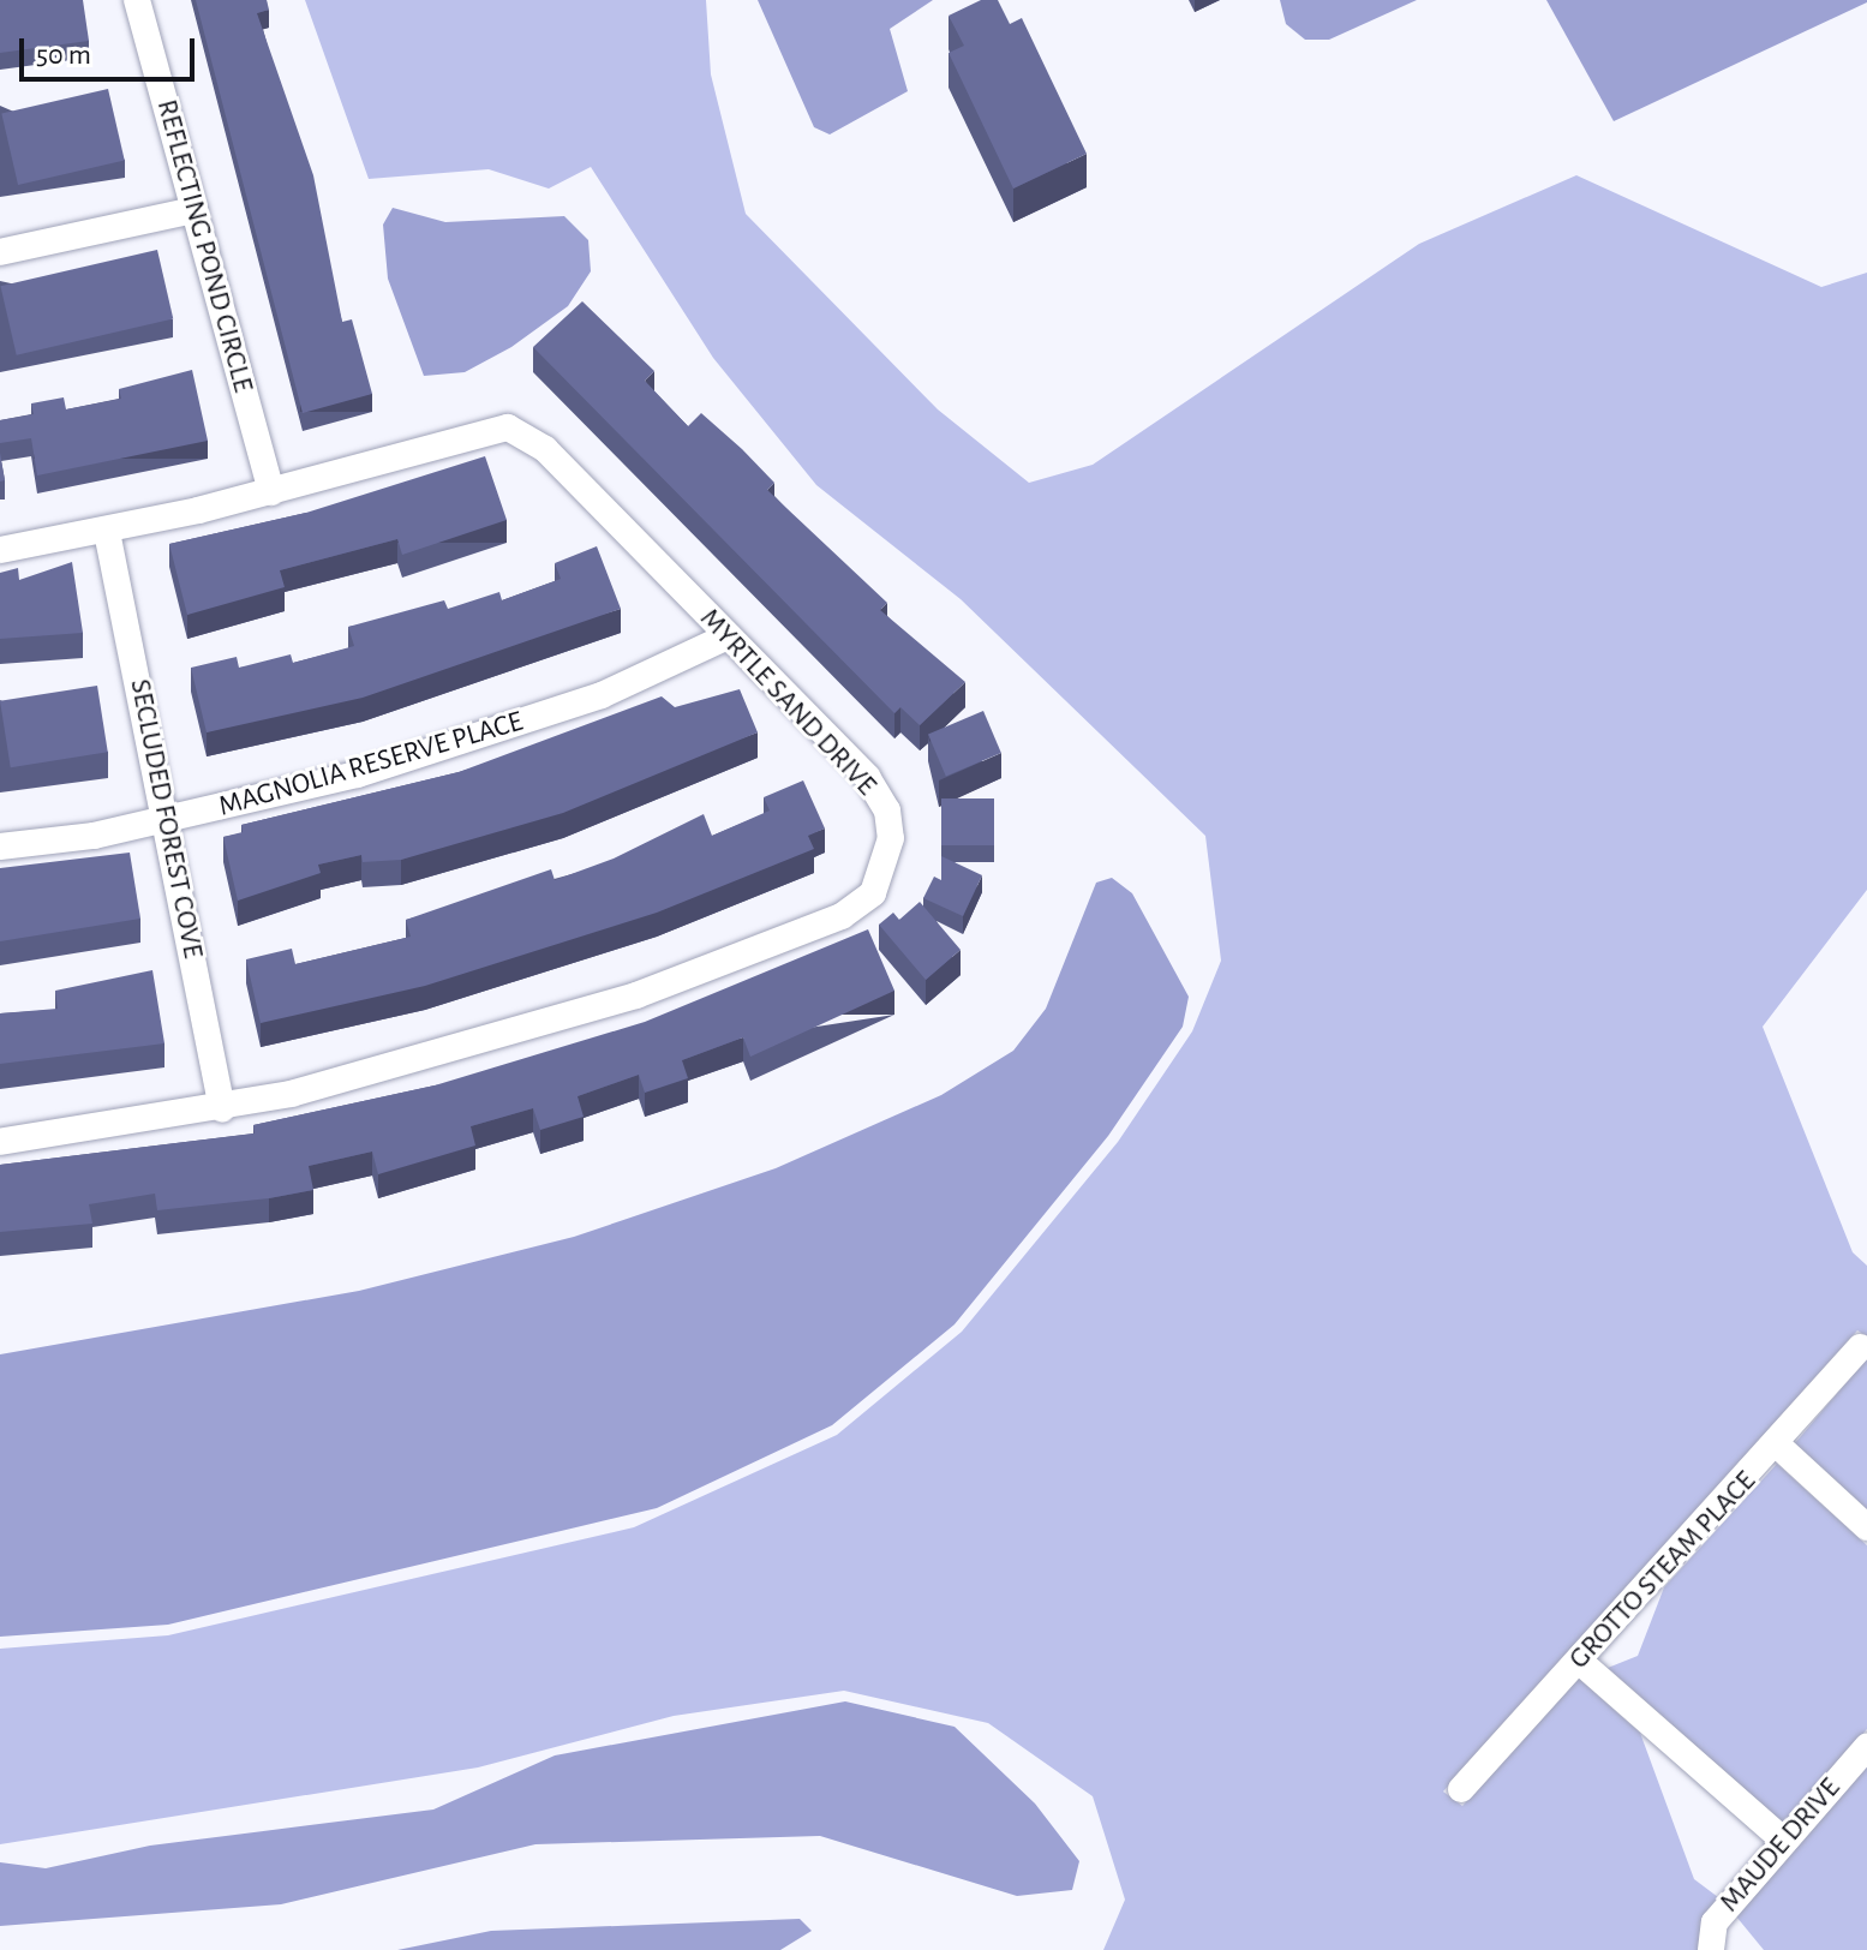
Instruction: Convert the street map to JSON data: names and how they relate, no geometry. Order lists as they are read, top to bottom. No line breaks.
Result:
{"streets":{"street":["REFLECTING POND CIRCLE","MYRTLE SAND DRIVE","MAGNOLIA RESERVE PLACE","SECLUDED FOREST COVE","GROTTO STEAM PLACE","MAUDE DRIVE"]},"crossings":[["REFLECTING POND CIRCLE","MYRTLE SAND DRIVE"],["MYRTLE SAND DRIVE","MAGNOLIA RESERVE PLACE"],["MYRTLE SAND DRIVE","SECLUDED FOREST COVE"],["MAGNOLIA RESERVE PLACE","SECLUDED FOREST COVE"]],"scale_bar":"50 m"}
